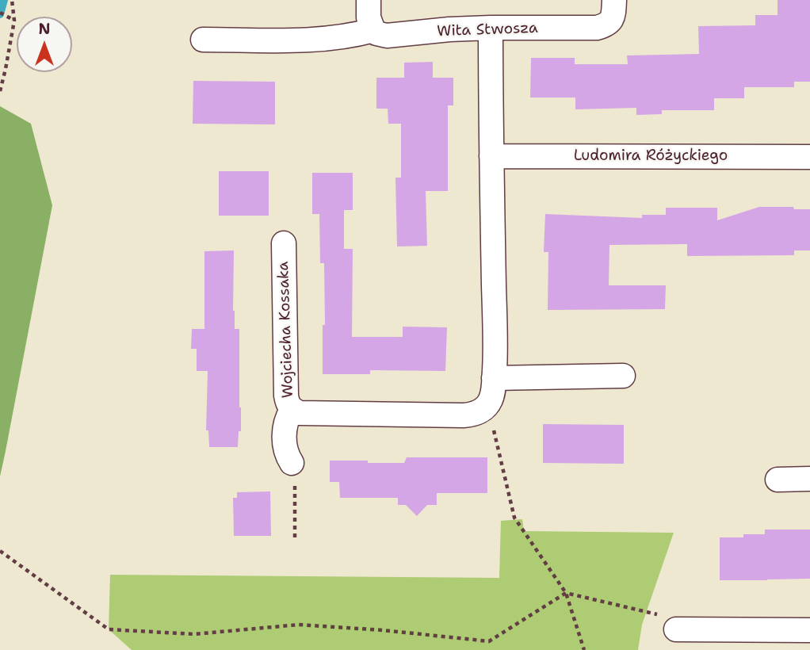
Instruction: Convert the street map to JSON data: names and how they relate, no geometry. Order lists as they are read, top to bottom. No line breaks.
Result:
{"streets":{"street":["Wita Stwosza","Ludomira Różyckiego","Wojciecha Kossaka"]},"north":"top"}
